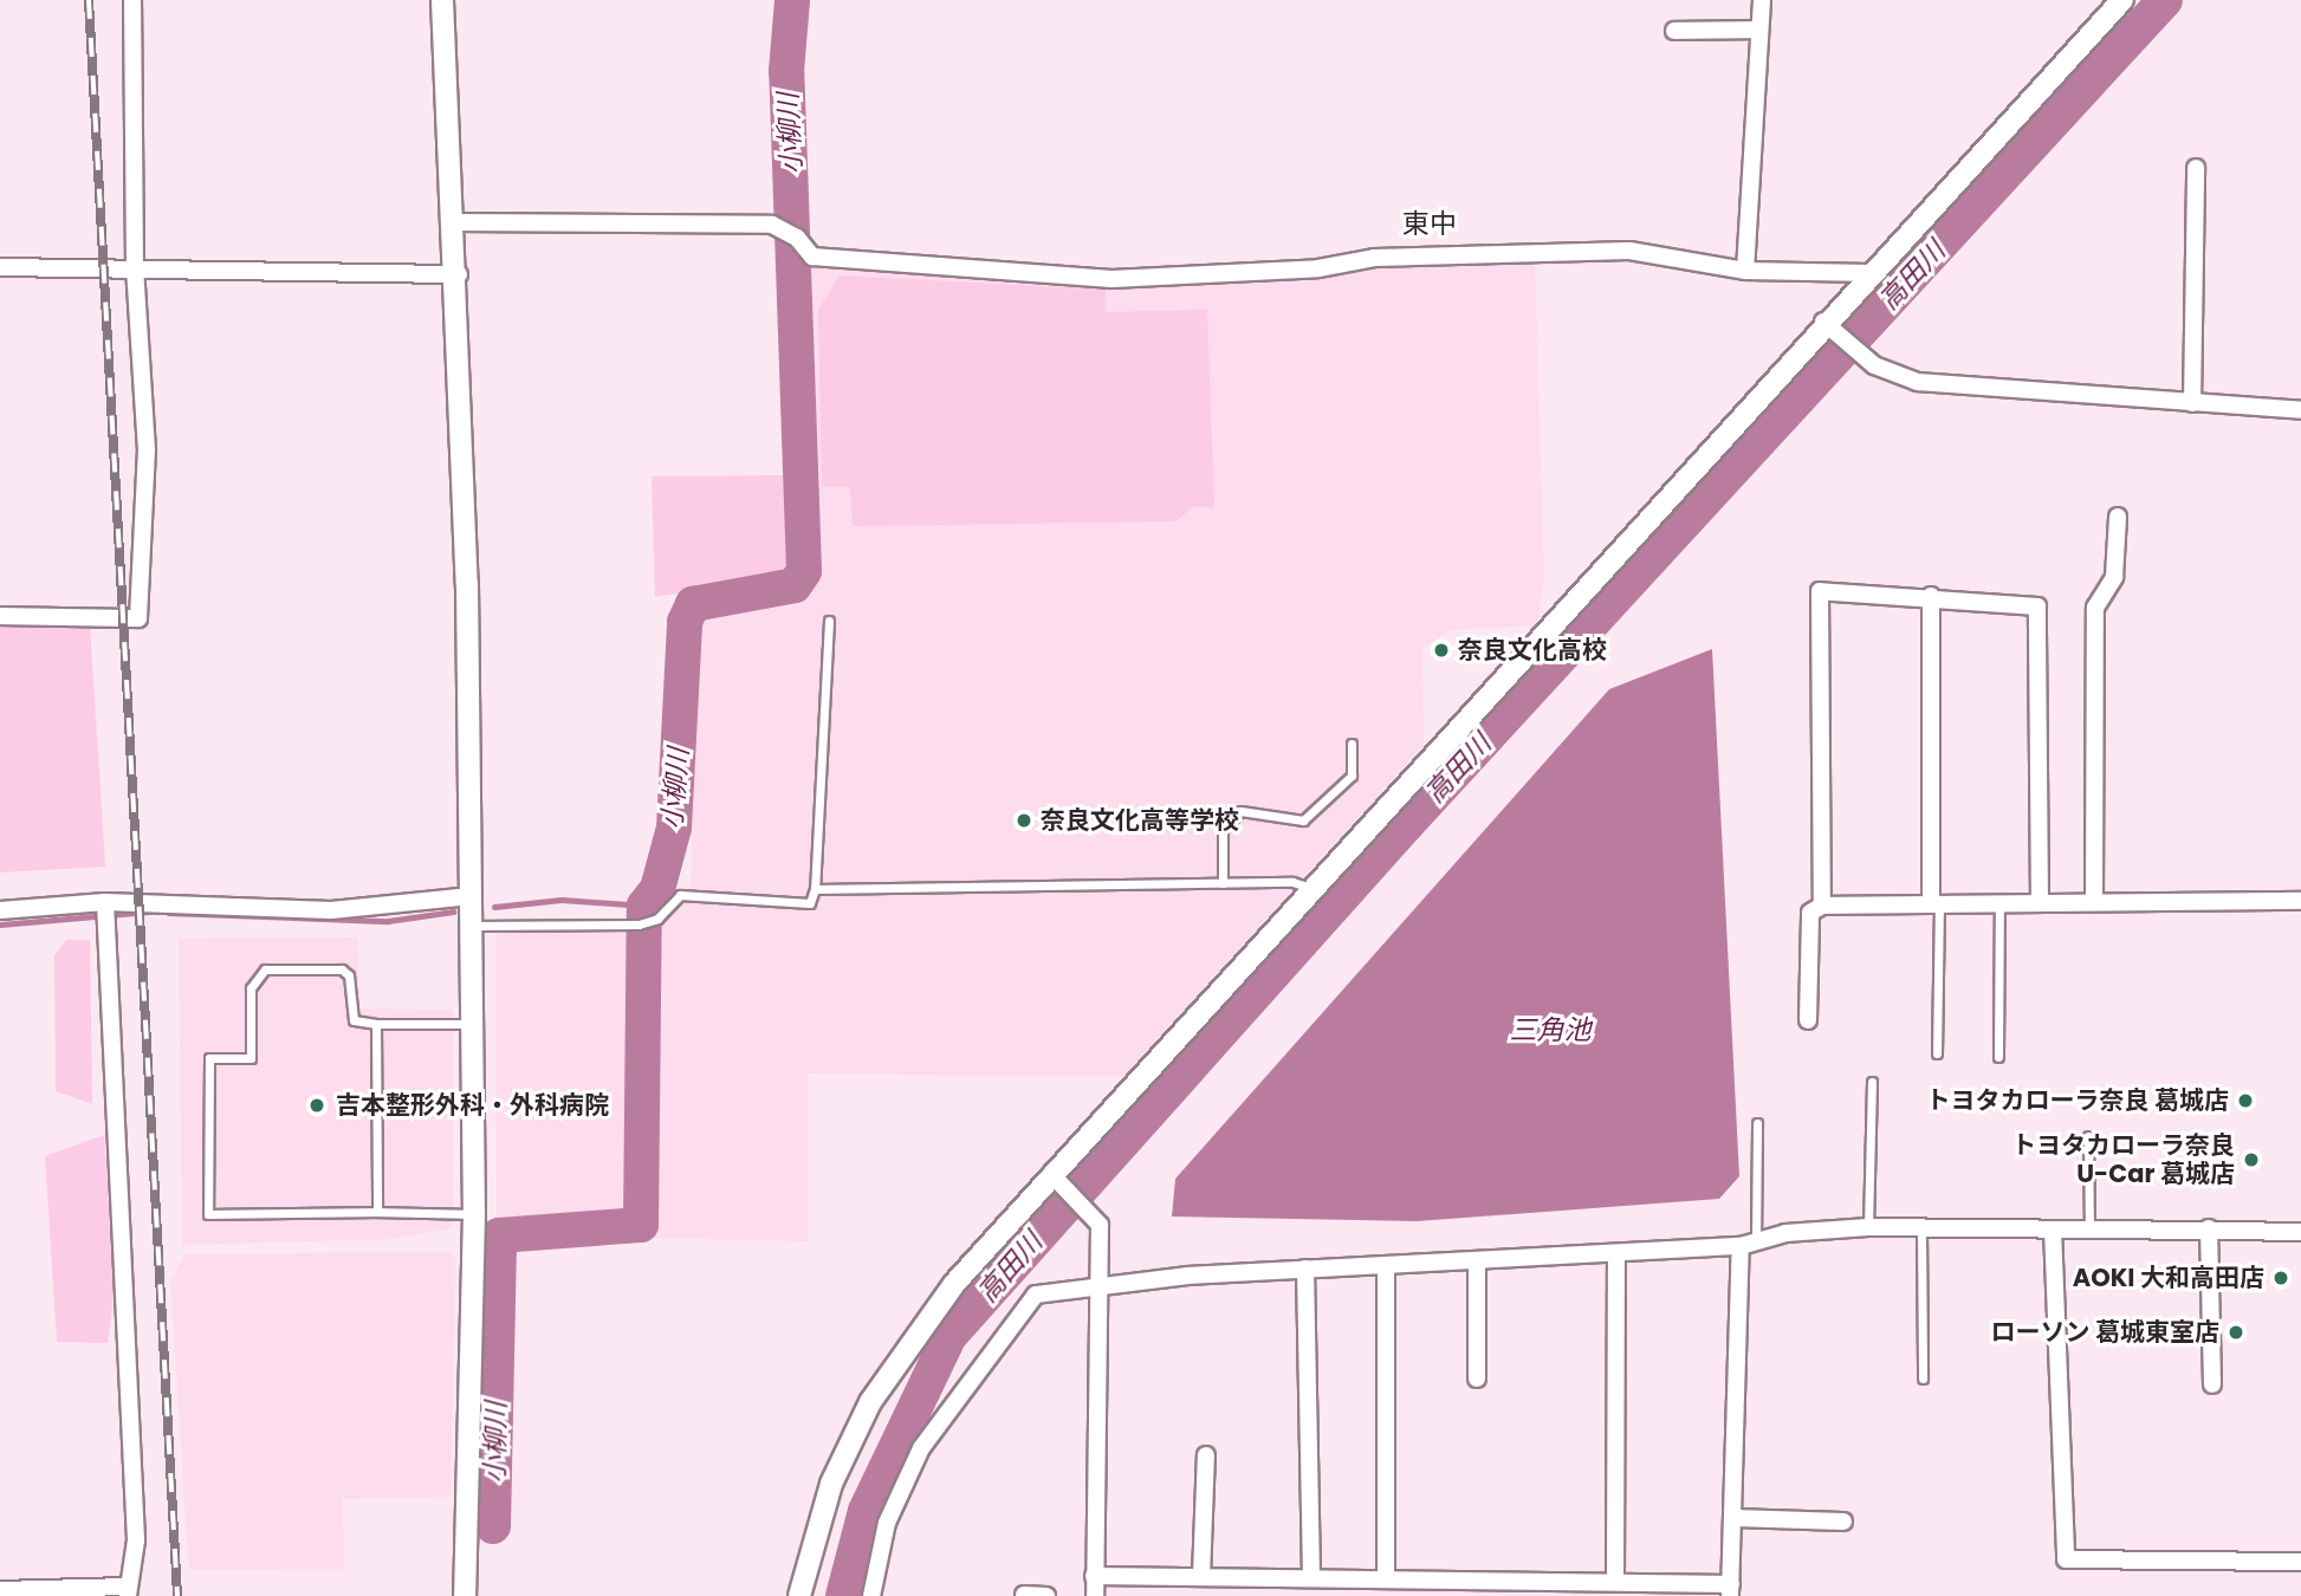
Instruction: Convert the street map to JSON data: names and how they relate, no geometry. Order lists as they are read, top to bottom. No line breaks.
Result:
{"districts":["東中"],"water":["小柳川","高田川","三角池"],"places":["奈良文化高校","奈良文化高等学校","トヨタカローラ奈良 葛城店","吉本整形外科・外科病院","トヨタカローラ奈良 U-Car 葛城店","AOKI 大和高田店","ローソン 葛城東室店"]}
